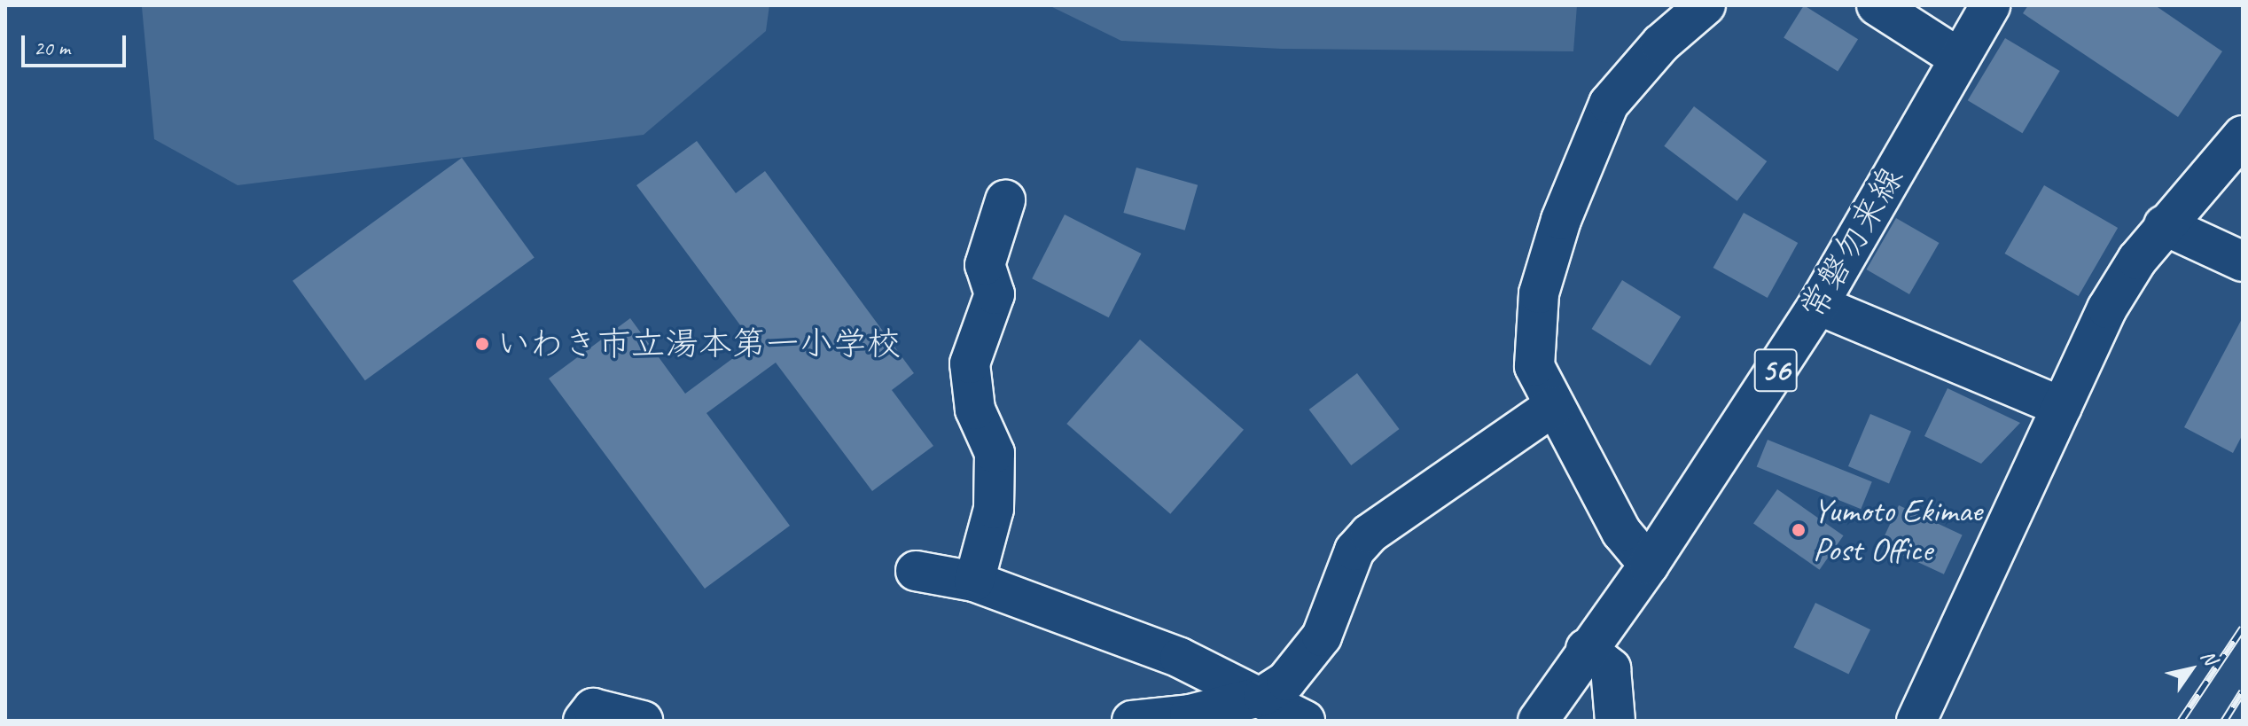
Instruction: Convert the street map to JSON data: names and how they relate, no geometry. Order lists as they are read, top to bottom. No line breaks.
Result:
{"streets":{"street":["常磐勿来線","56"]},"places":["いわき市立湯本第一小学校","Yumoto Ekimae Post Office"],"scale_bar":"20 m","north":"top right"}
